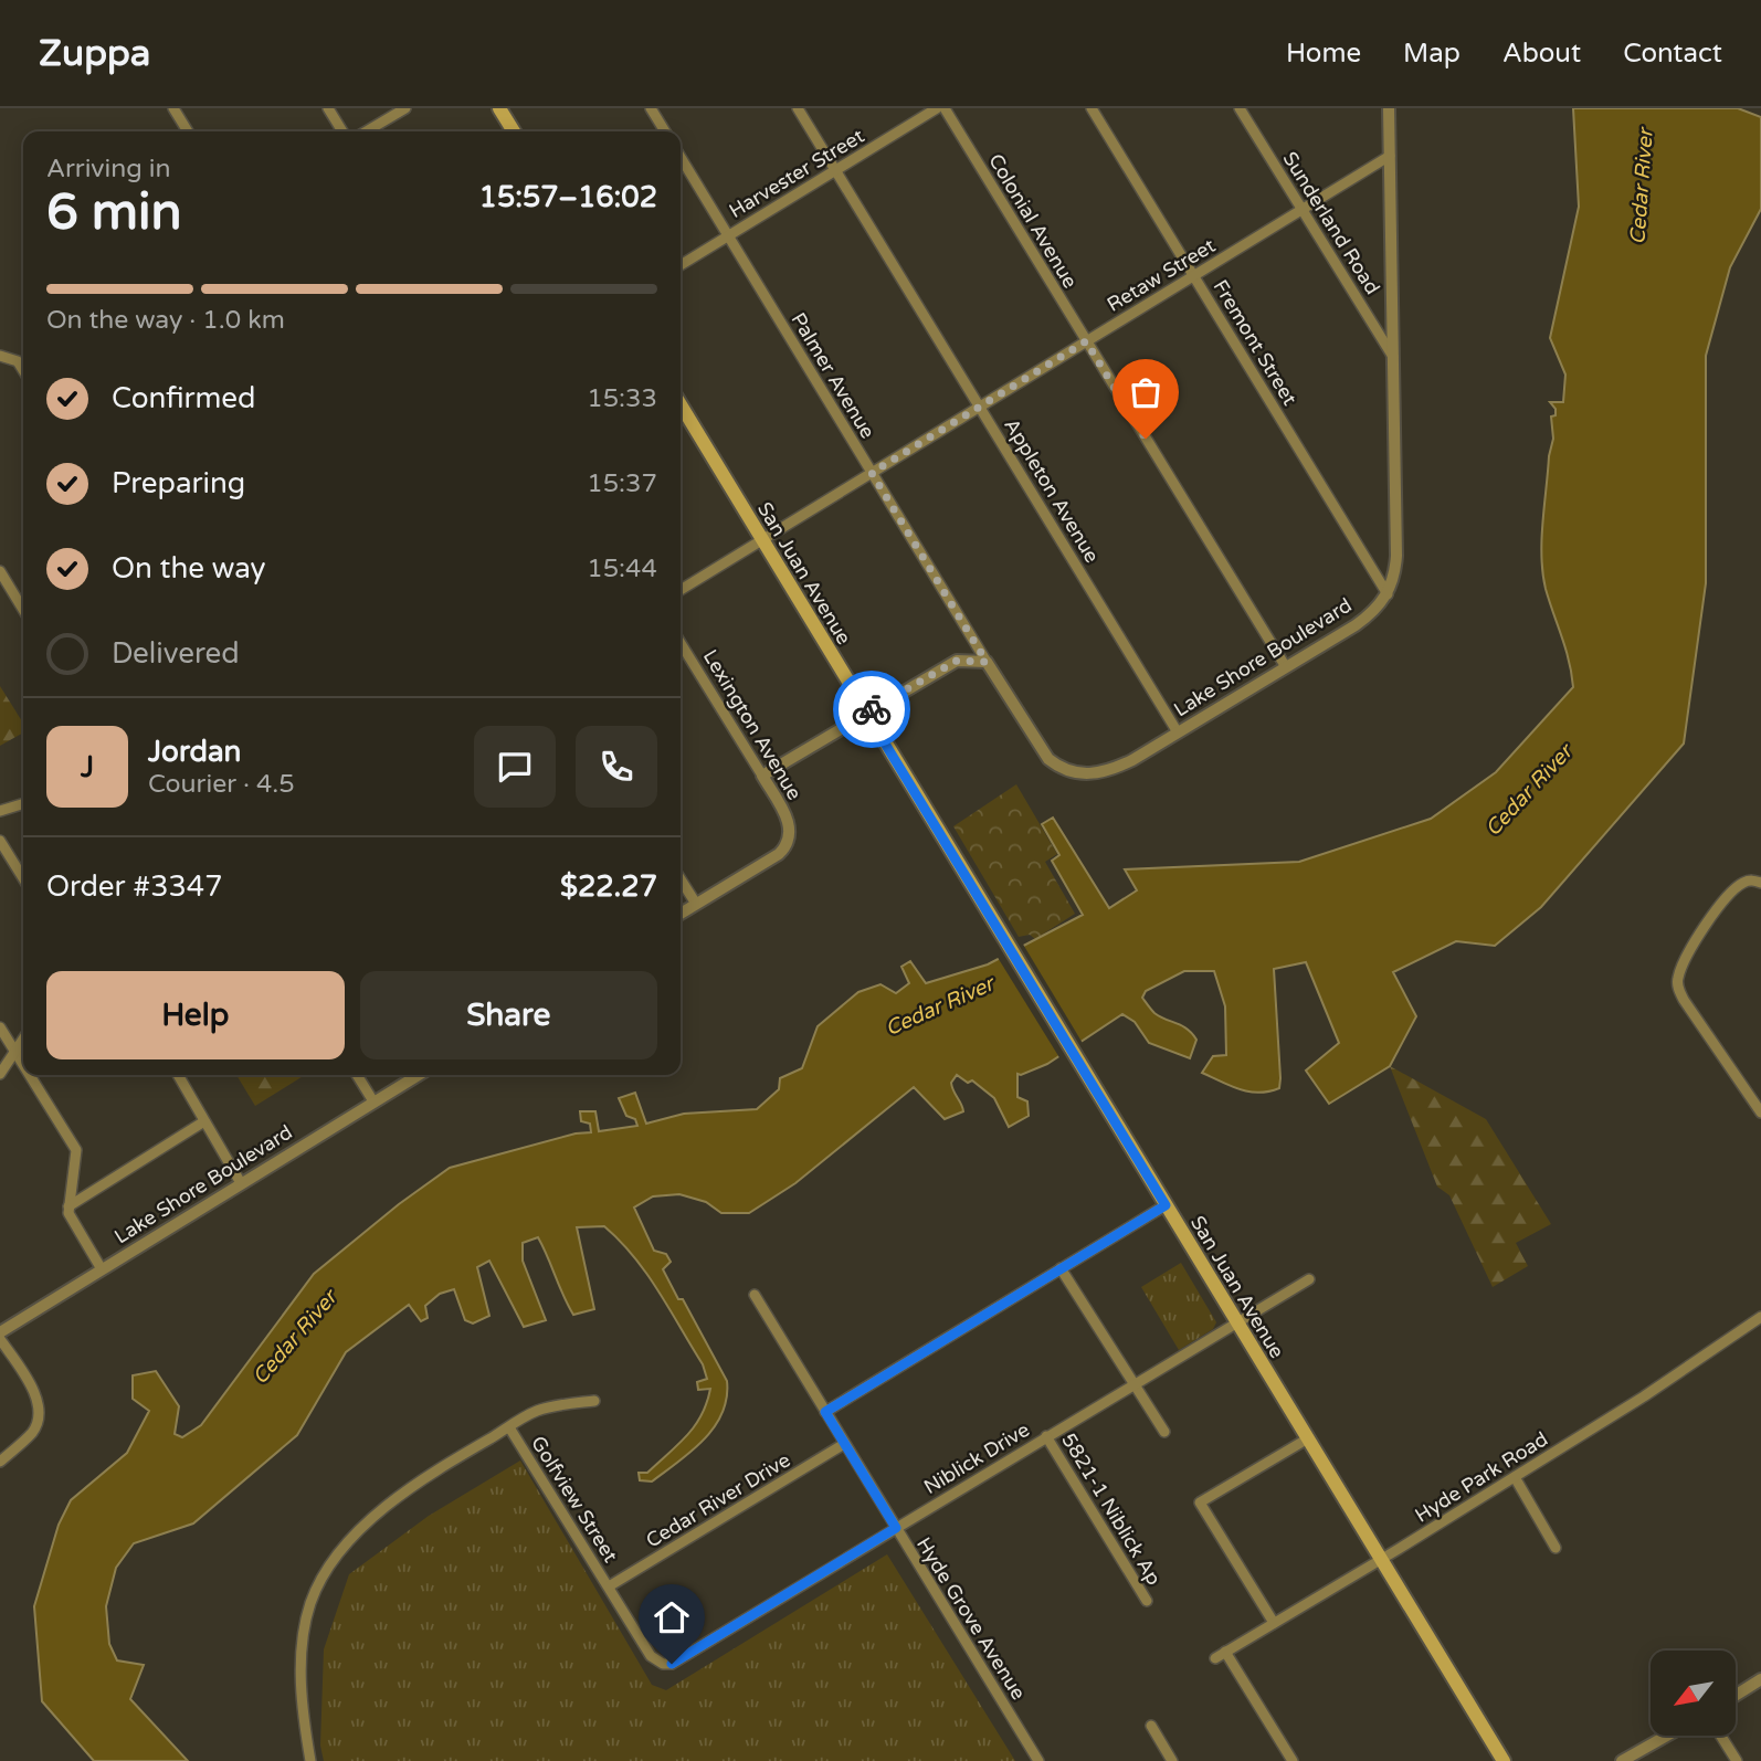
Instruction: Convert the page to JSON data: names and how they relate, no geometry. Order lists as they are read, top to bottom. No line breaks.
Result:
{"streets":{"main road":["San Juan Avenue"],"street":["Harvester Street","Colonial Avenue","Sunderland Road","Retaw Street","Fremont Street","Palmer Avenue","Appleton Avenue","Lake Shore Boulevard","Lexington Avenue","Niblick Drive","Hyde Park Road","Golfview Street","Cedar River Drive","5821-1 Niblick Ap","Hyde Grove Avenue"]},"crossings":[["Harvester Street","Palmer Avenue"],["Harvester Street","Appleton Avenue"],["Colonial Avenue","Retaw Street"],["Colonial Avenue","Lake Shore Boulevard"],["Sunderland Road","Retaw Street"],["Retaw Street","Fremont Street"],["Retaw Street","Palmer Avenue"],["Retaw Street","Appleton Avenue"],["Retaw Street","San Juan Avenue"],["Fremont Street","Lake Shore Boulevard"],["Palmer Avenue","Lake Shore Boulevard"],["Appleton Avenue","Lake Shore Boulevard"],["San Juan Avenue","Niblick Drive"],["San Juan Avenue","Hyde Park Road"],["Niblick Drive","Golfview Street"],["Niblick Drive","5821-1 Niblick Ap"],["Niblick Drive","Hyde Grove Avenue"],["Golfview Street","Cedar River Drive"],["Cedar River Drive","Hyde Grove Avenue"]],"water":["Cedar River"],"north":"bottom left","page":{"header":"Zuppa","nav":["Home","Map","About","Contact"],"heading":["6 min","Arriving in","15:57–16:02"],"panel":["Jordan","Courier · 4.5","Order #3347","$22.27"],"bar":"On the way · 1.0 km","list":[["Confirmed","15:33"],["Preparing","15:37"],["On the way","15:44"],"Delivered"],"round":"J","buttons":["Help","Share"]}}
